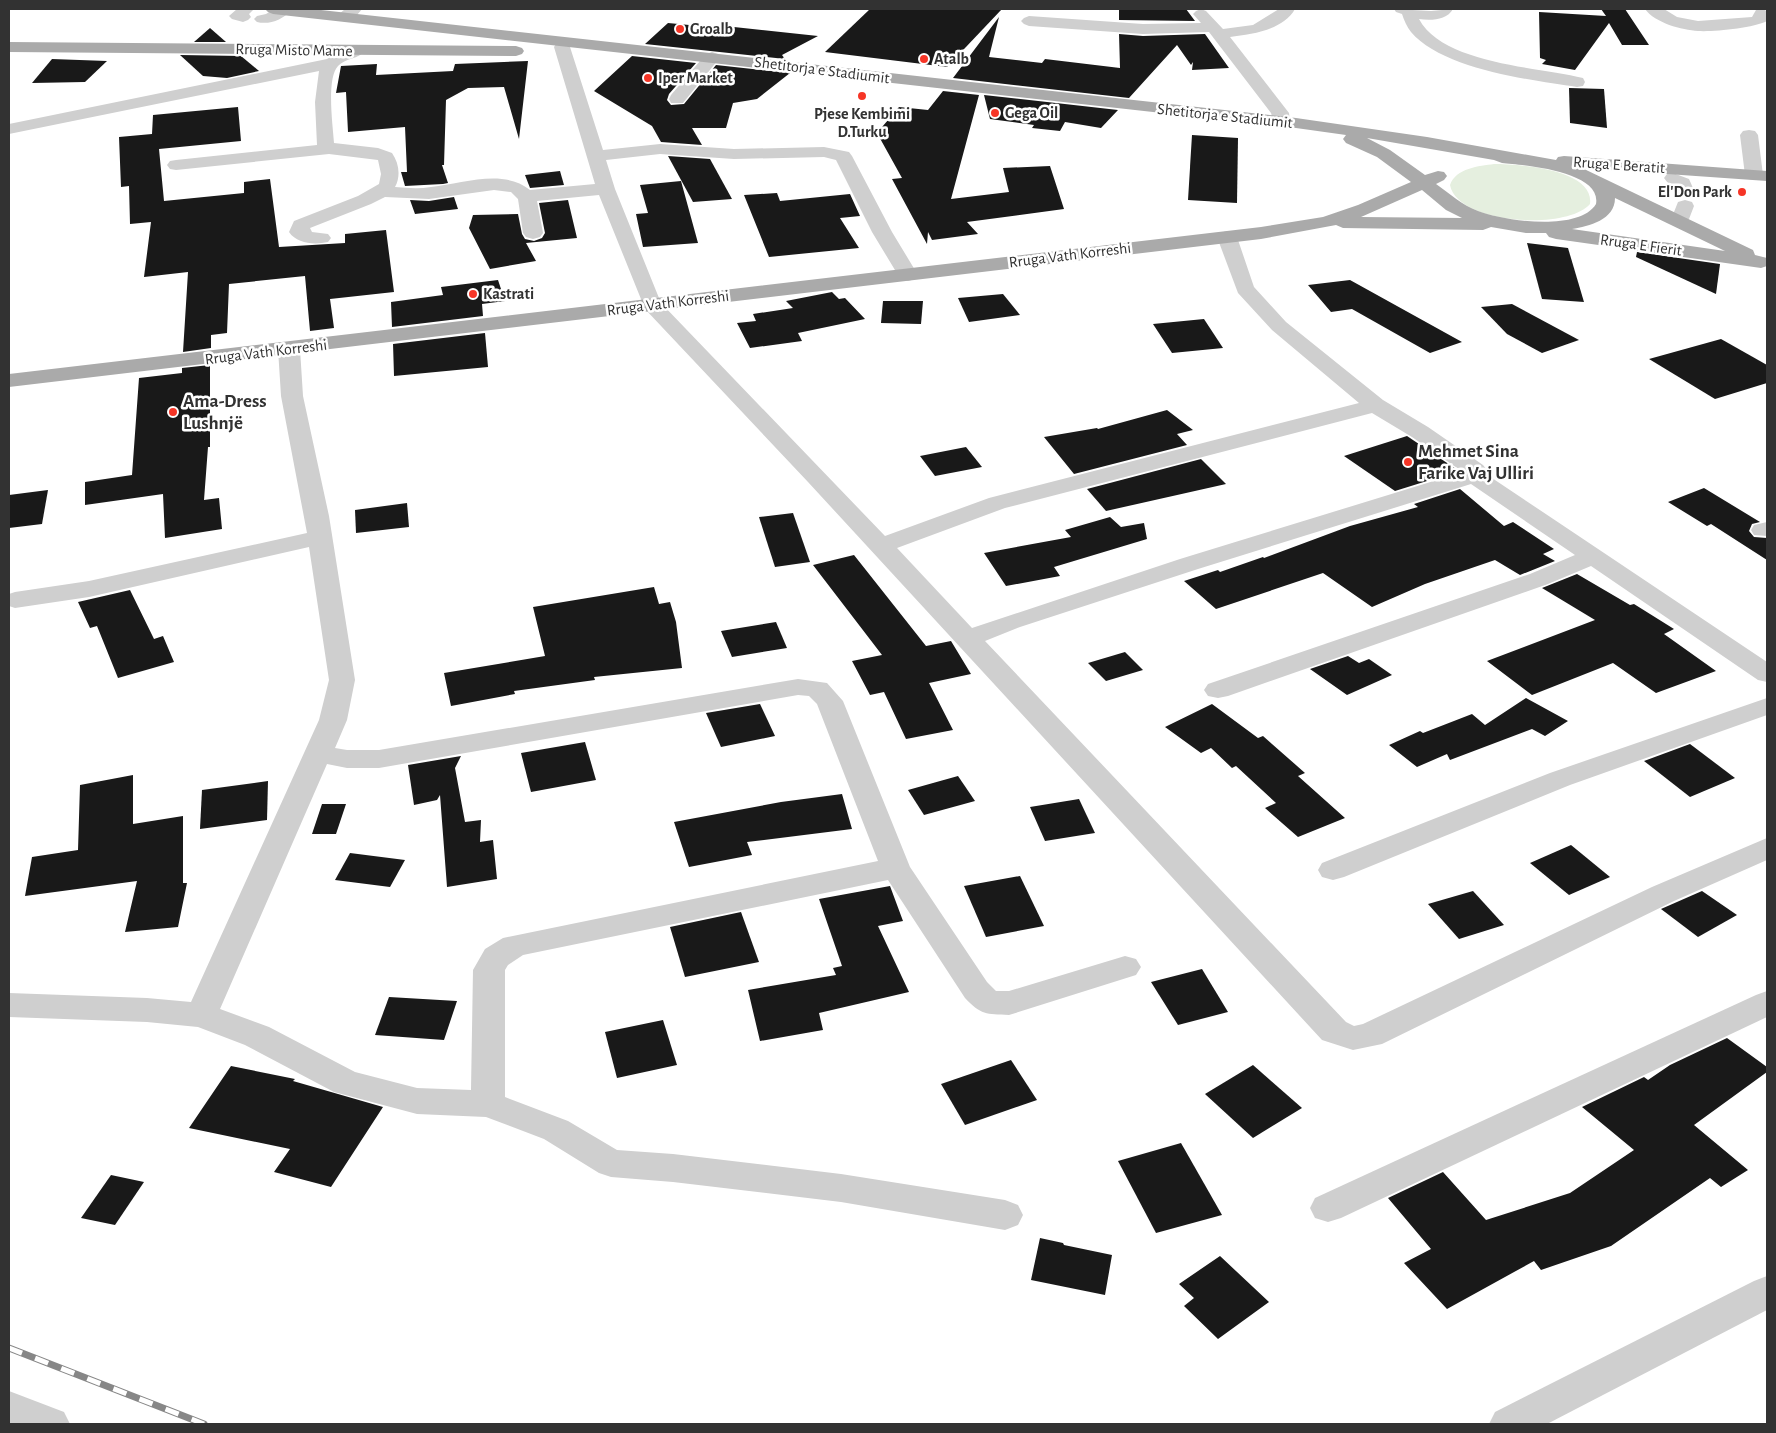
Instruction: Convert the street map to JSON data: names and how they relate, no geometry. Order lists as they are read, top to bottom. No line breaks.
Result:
{"streets":{"main road":["Rruga Misto Mame","Shetitorja e Stadiumit","Rruga E Beratit","Rruga E Fierit","Rruga Vath Korreshi"]},"crossings":[["Rruga Misto Mame","Shetitorja e Stadiumit"],["Shetitorja e Stadiumit","Rruga Vath Korreshi"],["Rruga E Beratit","Rruga E Fierit"],["Rruga E Beratit","Rruga Vath Korreshi"],["Rruga E Fierit","Rruga Vath Korreshi"]],"places":["Groalb","Atalb","Iper Market","Pjese Kembimi D.Turku","Gega Oil","El'Don Park","Kastrati","Ama-Dress Lushnjë","Mehmet Sina Farike Vaj Ulliri"]}
